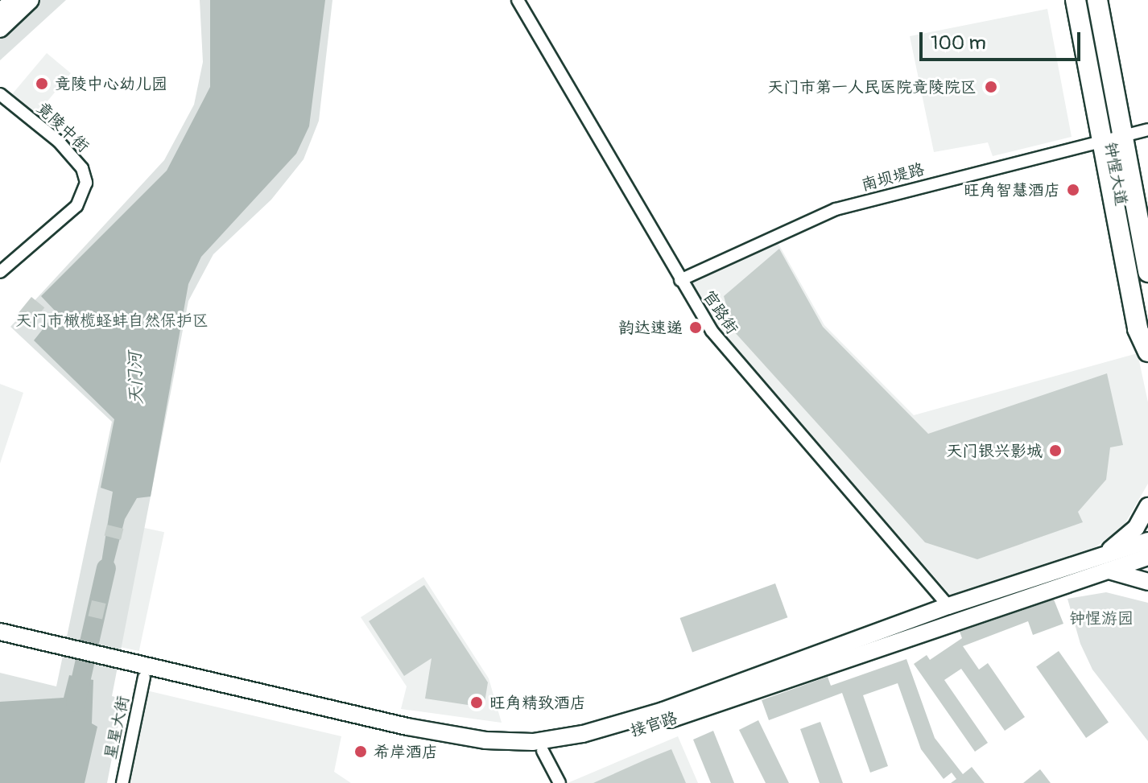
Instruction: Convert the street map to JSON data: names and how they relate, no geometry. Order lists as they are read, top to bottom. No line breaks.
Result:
{"streets":{"highway":["钟惺大道"],"main road":["接官路"],"street":["竟陵中街","南坝堤路","官路街","星星大街"]},"crossings":[["钟惺大道","南坝堤路"],["南坝堤路","官路街"],["官路街","接官路"],["接官路","星星大街"]],"water":["天门河"],"parks":["天门市橄榄蛏蚌自然保护区","钟惺游园"],"places":["竟陵中心幼儿园","天门市第一人民医院竟陵院区","旺角智慧酒店","韵达速递","天门银兴影城","旺角精致酒店","希岸酒店"],"scale_bar":"100 m"}
